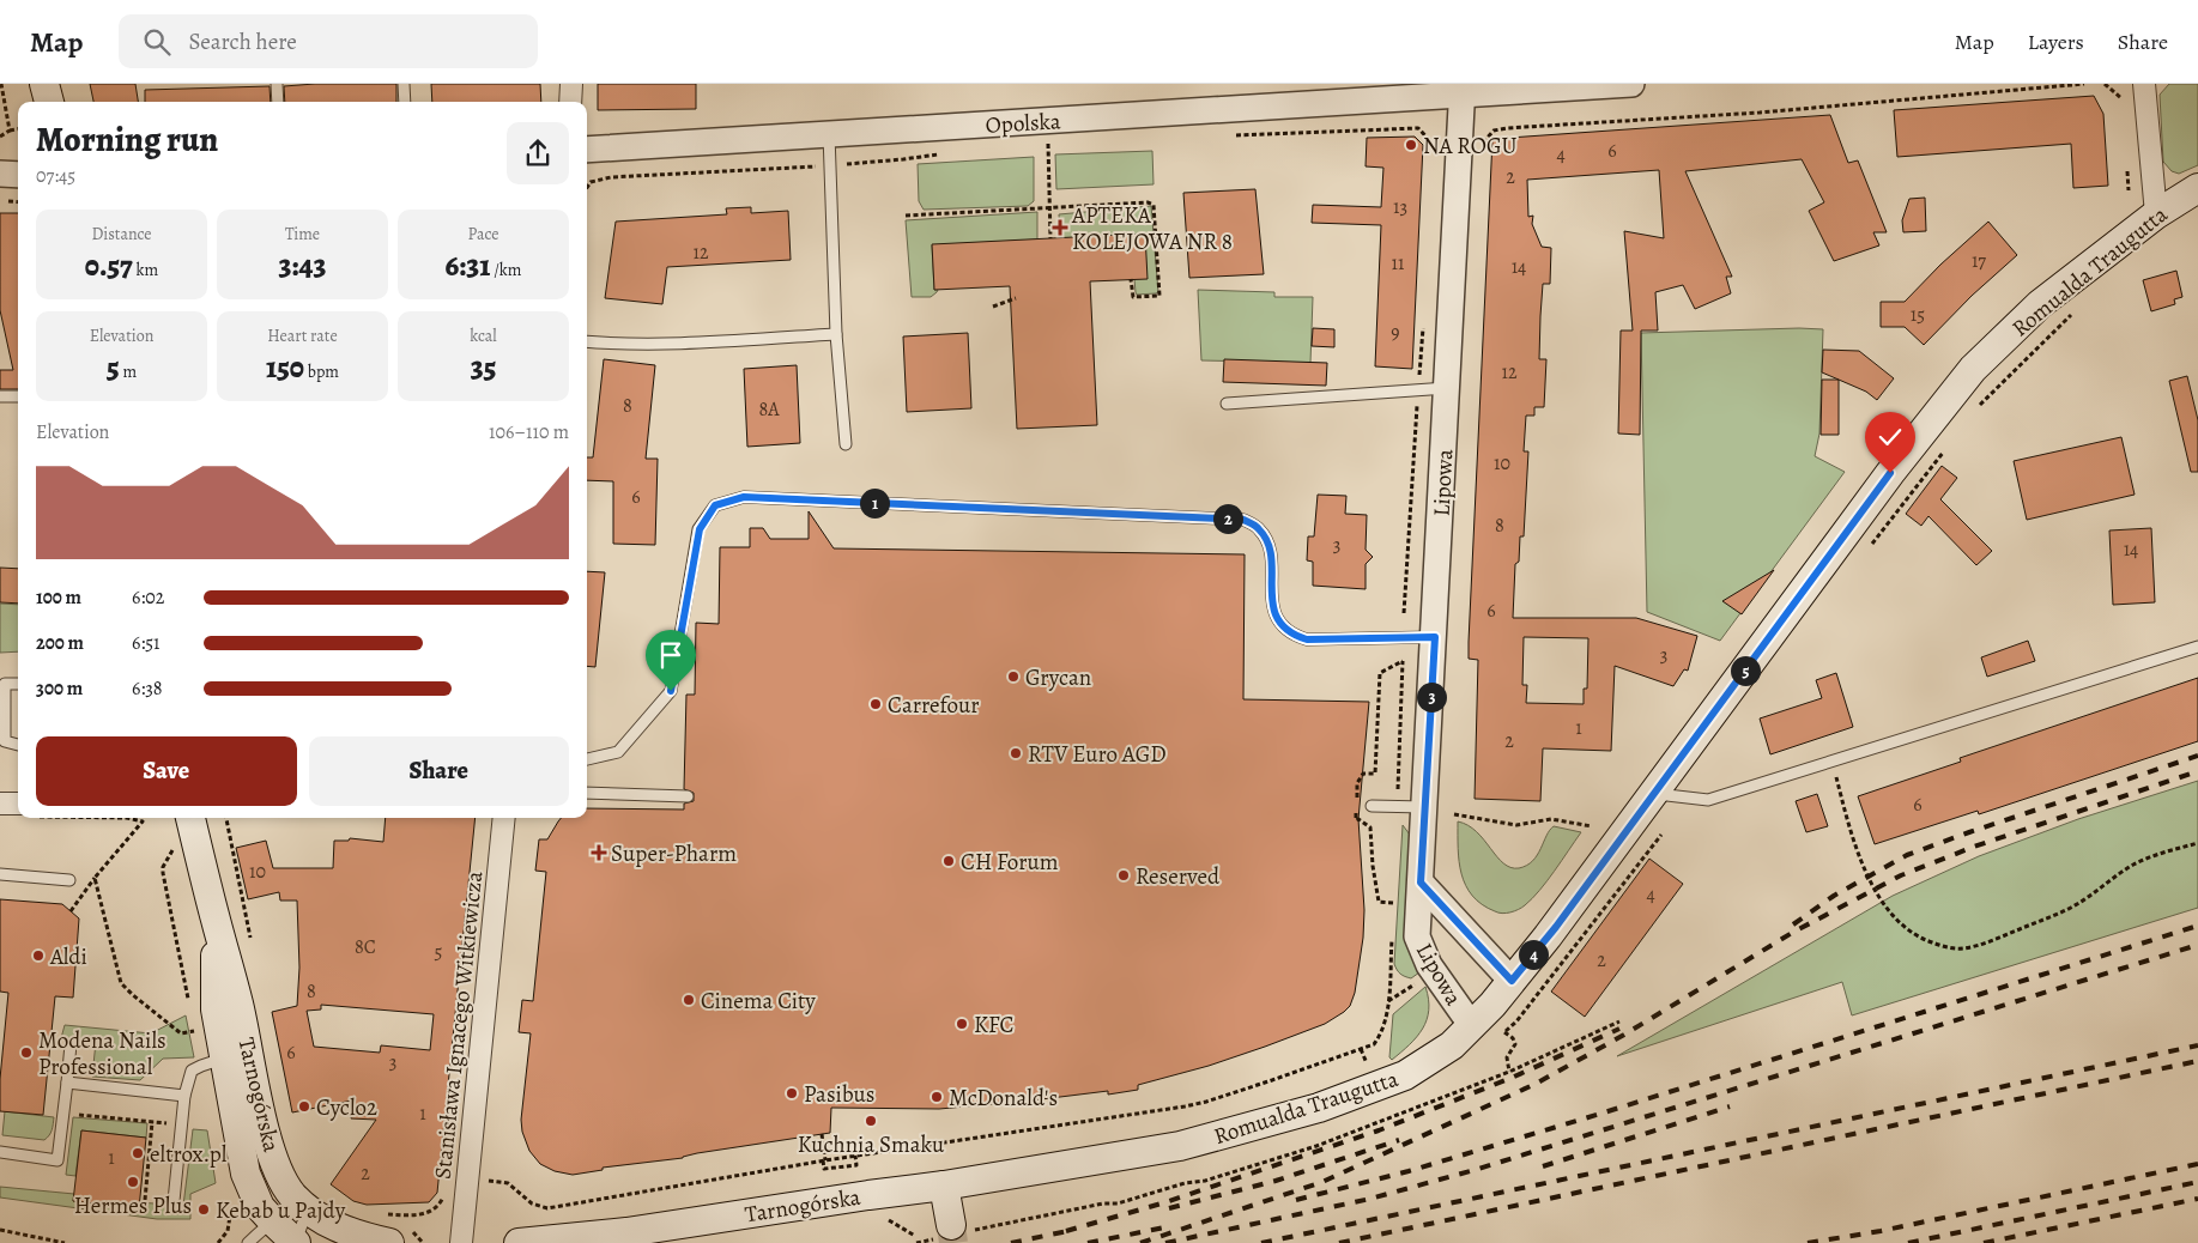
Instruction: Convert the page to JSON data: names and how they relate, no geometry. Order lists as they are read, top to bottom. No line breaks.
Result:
{"streets":{"main road":["Romualda Traugutta","Tarnogórska"],"street":["Opolska","Lipowa","Stanisława Ignacego Witkiewicza"]},"crossings":[["Opolska","Lipowa"],["Romualda Traugutta","Lipowa"],["Romualda Traugutta","Tarnogórska"]],"places":{"other":["NA ROGU","Grycan","Carrefour","RTV Euro AGD","CH Forum","Reserved","Aldi","Cinema City","KFC","Modena Nails Professional","Pasibus","McDonald's","Cyclo2","Kuchnia Smaku","eltrox.pl","Hermes Plus","Kebab u Pajdy"],"health":["APTEKA KOLEJOWA NR 8","Super-Pharm"]},"house_numbers":["6","4","2","13","12","17","11","14","15","9","12","8","8A","10","6","8","3","14","6","3","1","2","6","10","4","8C","5","2","8","6","3","1","1","2"],"page":{"header":"Map","search":"Search here","nav":["Map","Layers","Share"],"heading":["Morning run","07:45"],"stats":[["Distance","0.57 km"],["Time","3:43"],["Pace","6:31 /km"],["Elevation","5 m"],["Heart rate","150 bpm"],["kcal","35"]],"chart":["Elevation","106–110 m"],"pins":["1","2","5","3","4"],"list":[{"name":"100 m","note":"6:02"},{"name":"200 m","note":"6:51"},{"name":"300 m","note":"6:38"}],"buttons":["Save","Share"]}}
